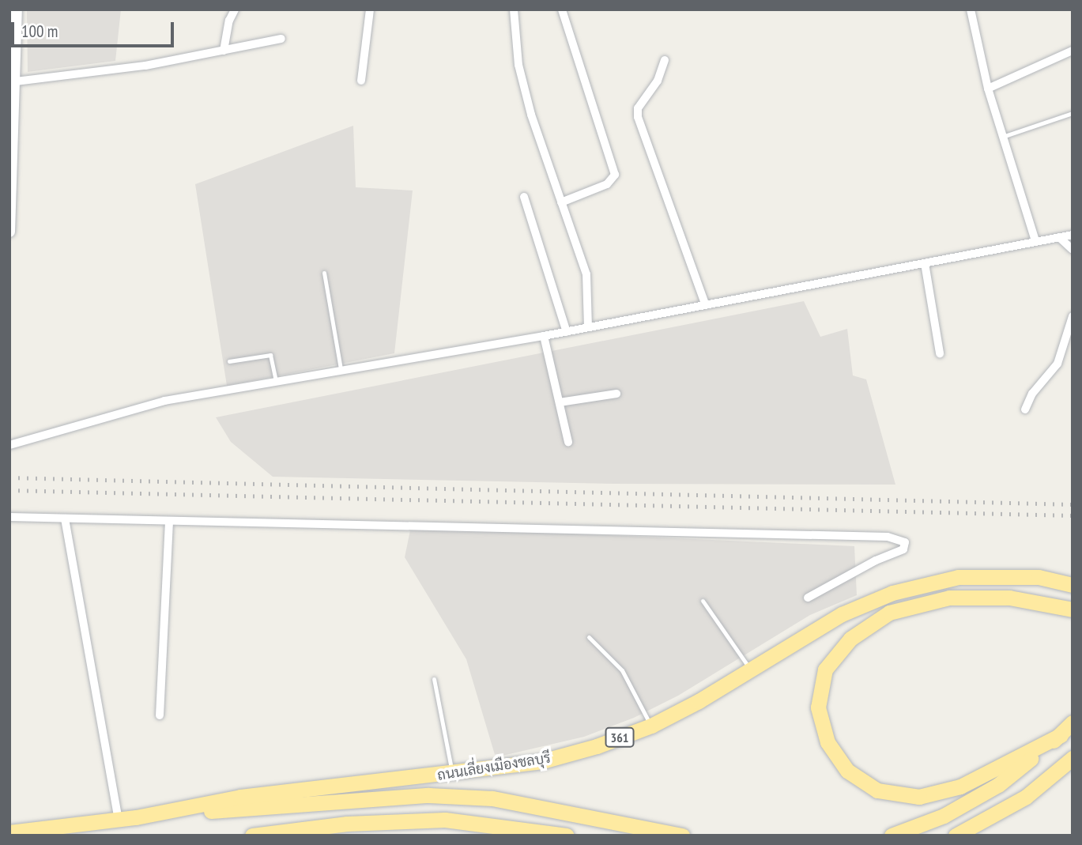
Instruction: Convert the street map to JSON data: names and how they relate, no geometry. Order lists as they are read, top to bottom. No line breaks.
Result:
{"streets":{"highway":["361","ถนนเลี่ยงเมืองชลบุรี"]},"scale_bar":"100 m"}
